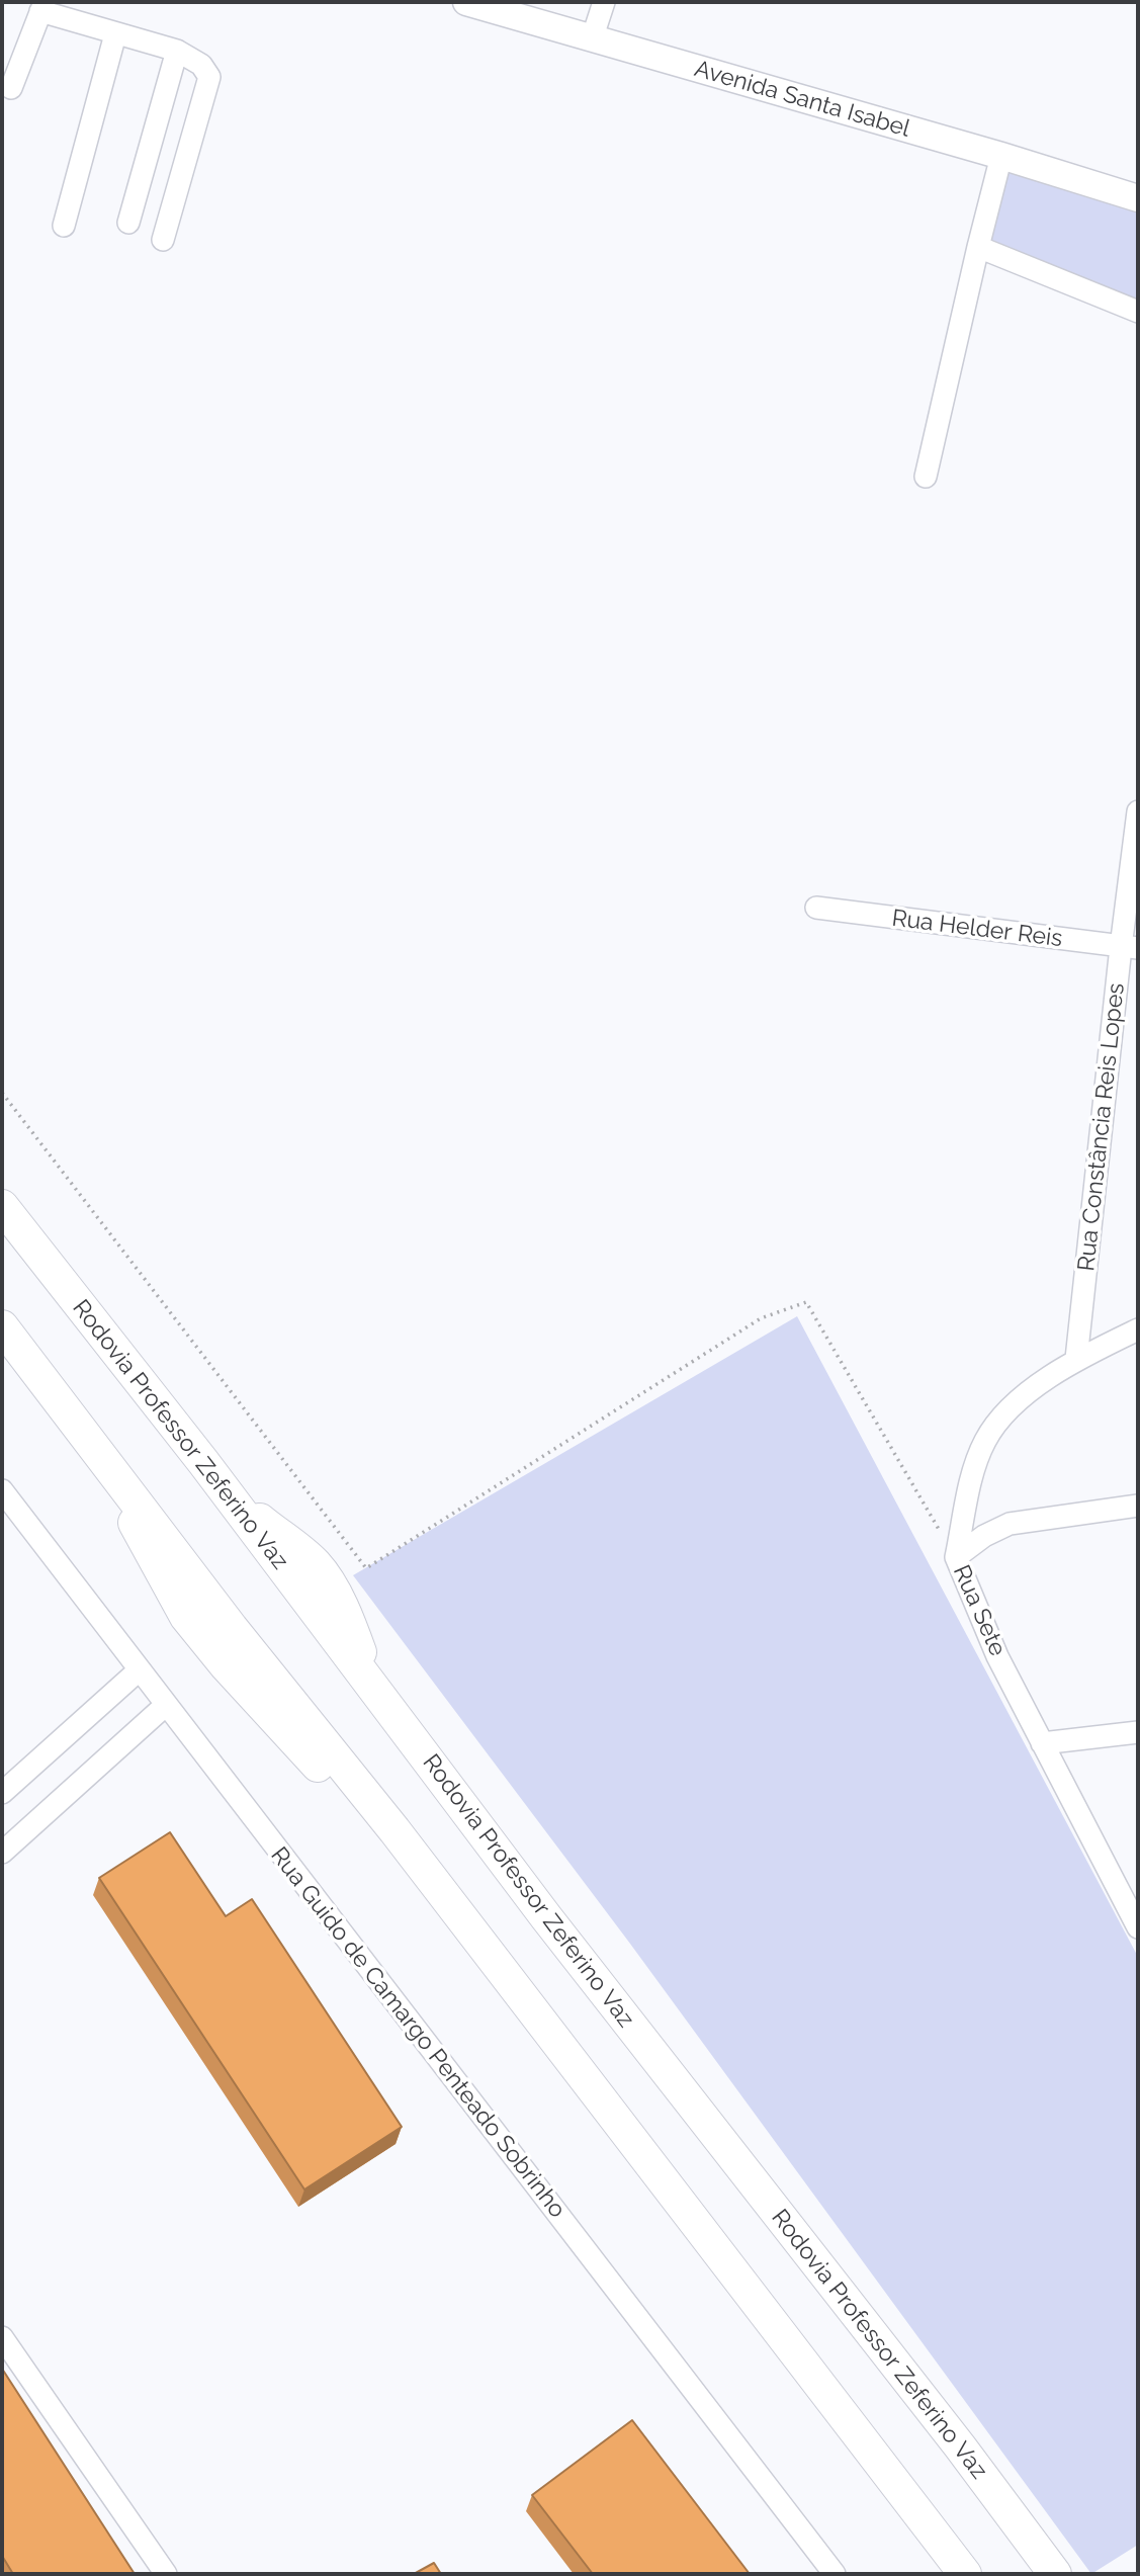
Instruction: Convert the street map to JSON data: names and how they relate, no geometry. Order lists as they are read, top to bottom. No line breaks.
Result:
{"streets":{"highway":["Rodovia Professor Zeferino Vaz"],"main road":["Avenida Santa Isabel"],"street":["Rua Helder Reis","Rua Constância Reis Lopes","Rua Sete","Rua Guido de Camargo Penteado Sobrinho"]},"crossings":[["Rua Helder Reis","Rua Constância Reis Lopes"]]}
